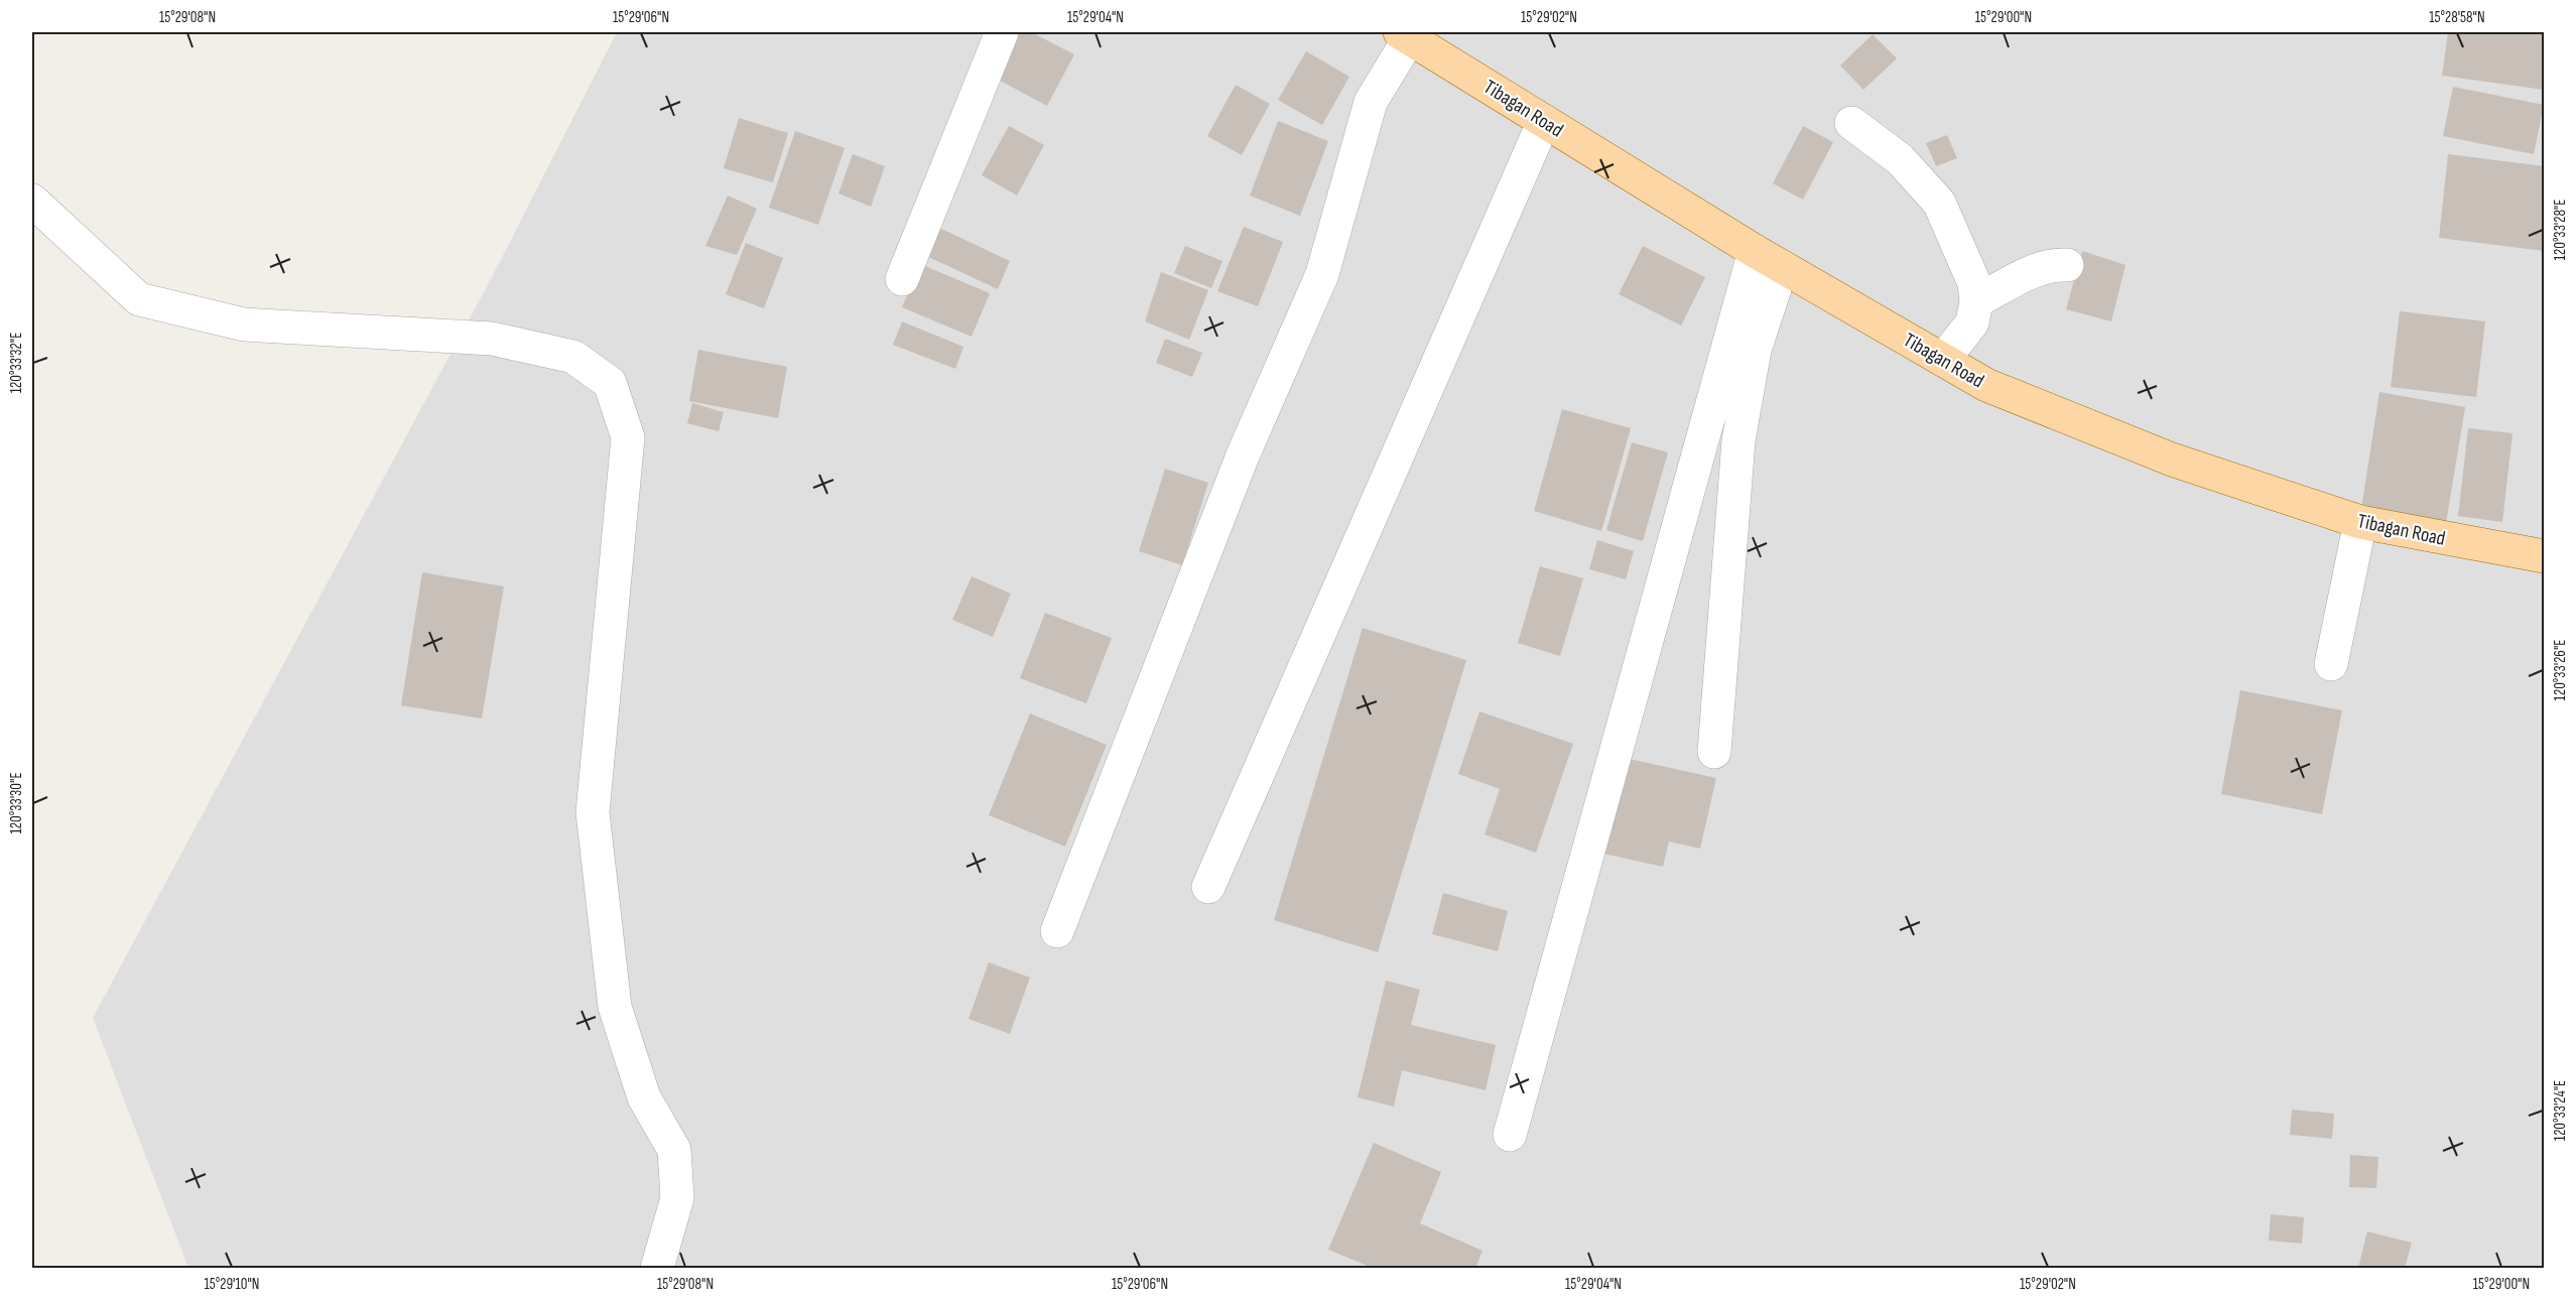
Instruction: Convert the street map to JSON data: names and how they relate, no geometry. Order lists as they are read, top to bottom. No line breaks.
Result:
{"streets":{"main road":["Tibagan Road"]},"coordinates":["15°29'08\"N","15°29'06\"N","15°29'04\"N","15°29'02\"N","15°29'00\"N","15°28'58\"N","120°33'28\"E","120°33'32\"E","120°33'26\"E","120°33'30\"E","120°33'24\"E","15°29'10\"N"]}
